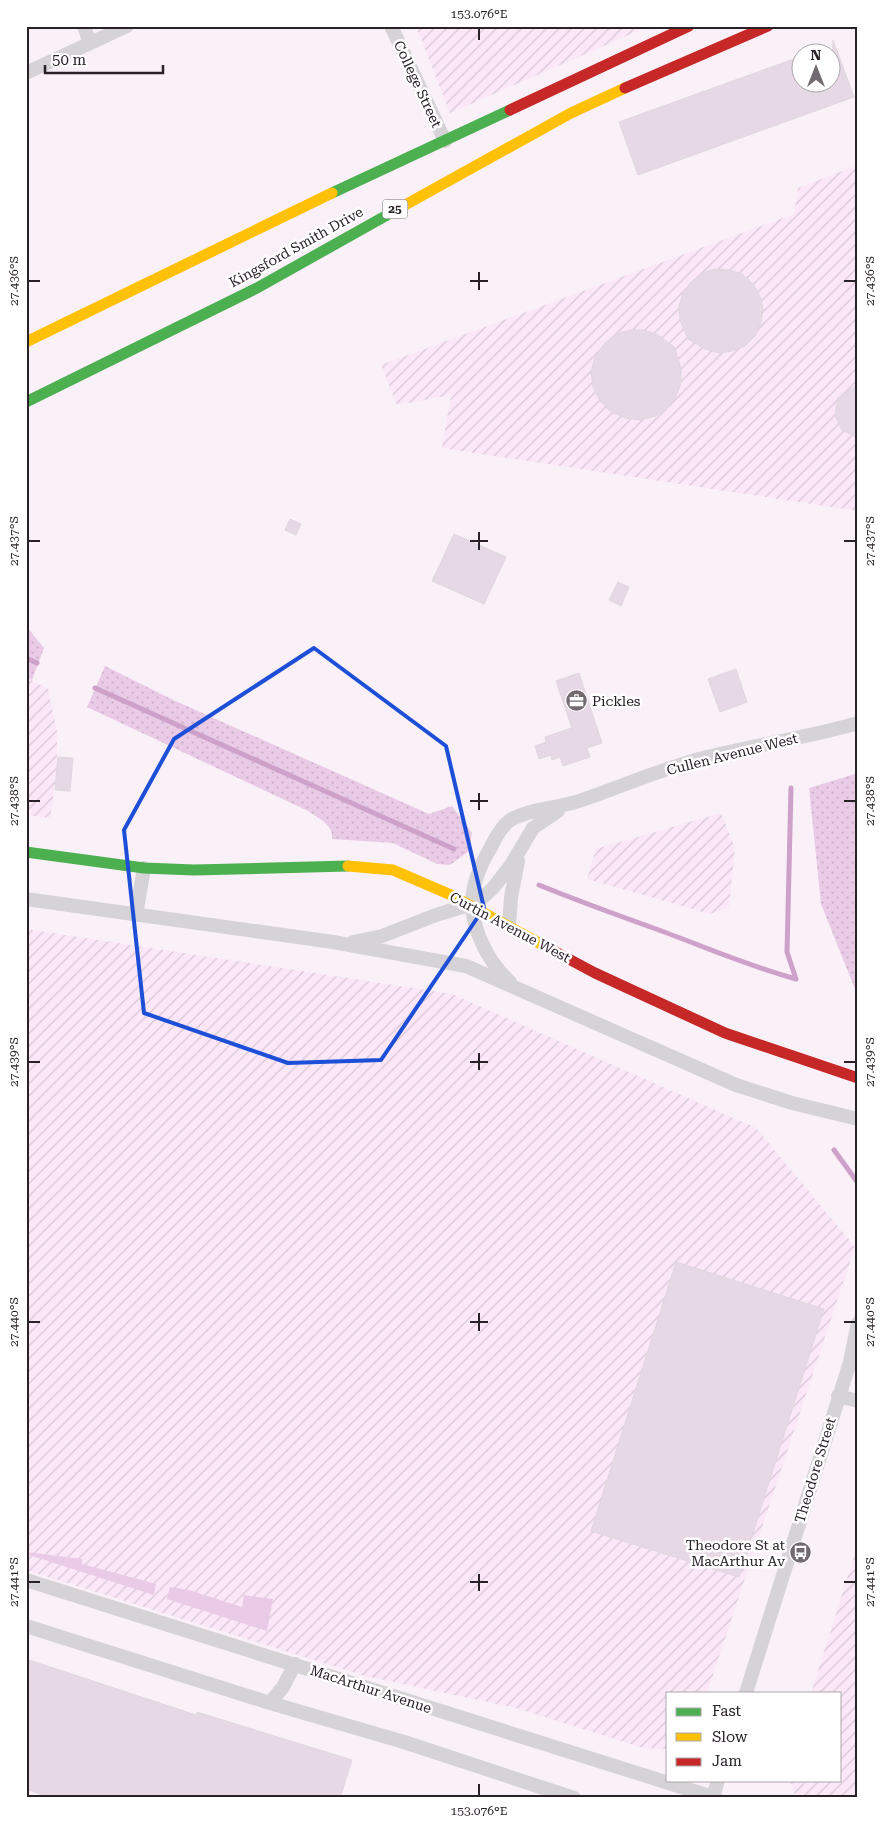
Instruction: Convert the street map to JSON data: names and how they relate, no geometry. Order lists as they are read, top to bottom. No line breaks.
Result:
{"streets":{"main road":["25","Kingsford Smith Drive","Curtin Avenue West"],"street":["College Street","Cullen Avenue West","Theodore Street","MacArthur Avenue"]},"crossings":[["College Street","Kingsford Smith Drive"],["Cullen Avenue West","Curtin Avenue West"]],"places":{"office":["Pickles"],"bus stop":["Theodore St at MacArthur Av"]},"legend":["Fast","Slow","Jam"],"scale_bar":"50 m","north":"top","coordinates":["153.076°E","27.436°S","27.437°S","27.438°S","27.439°S","27.440°S","27.441°S"]}
